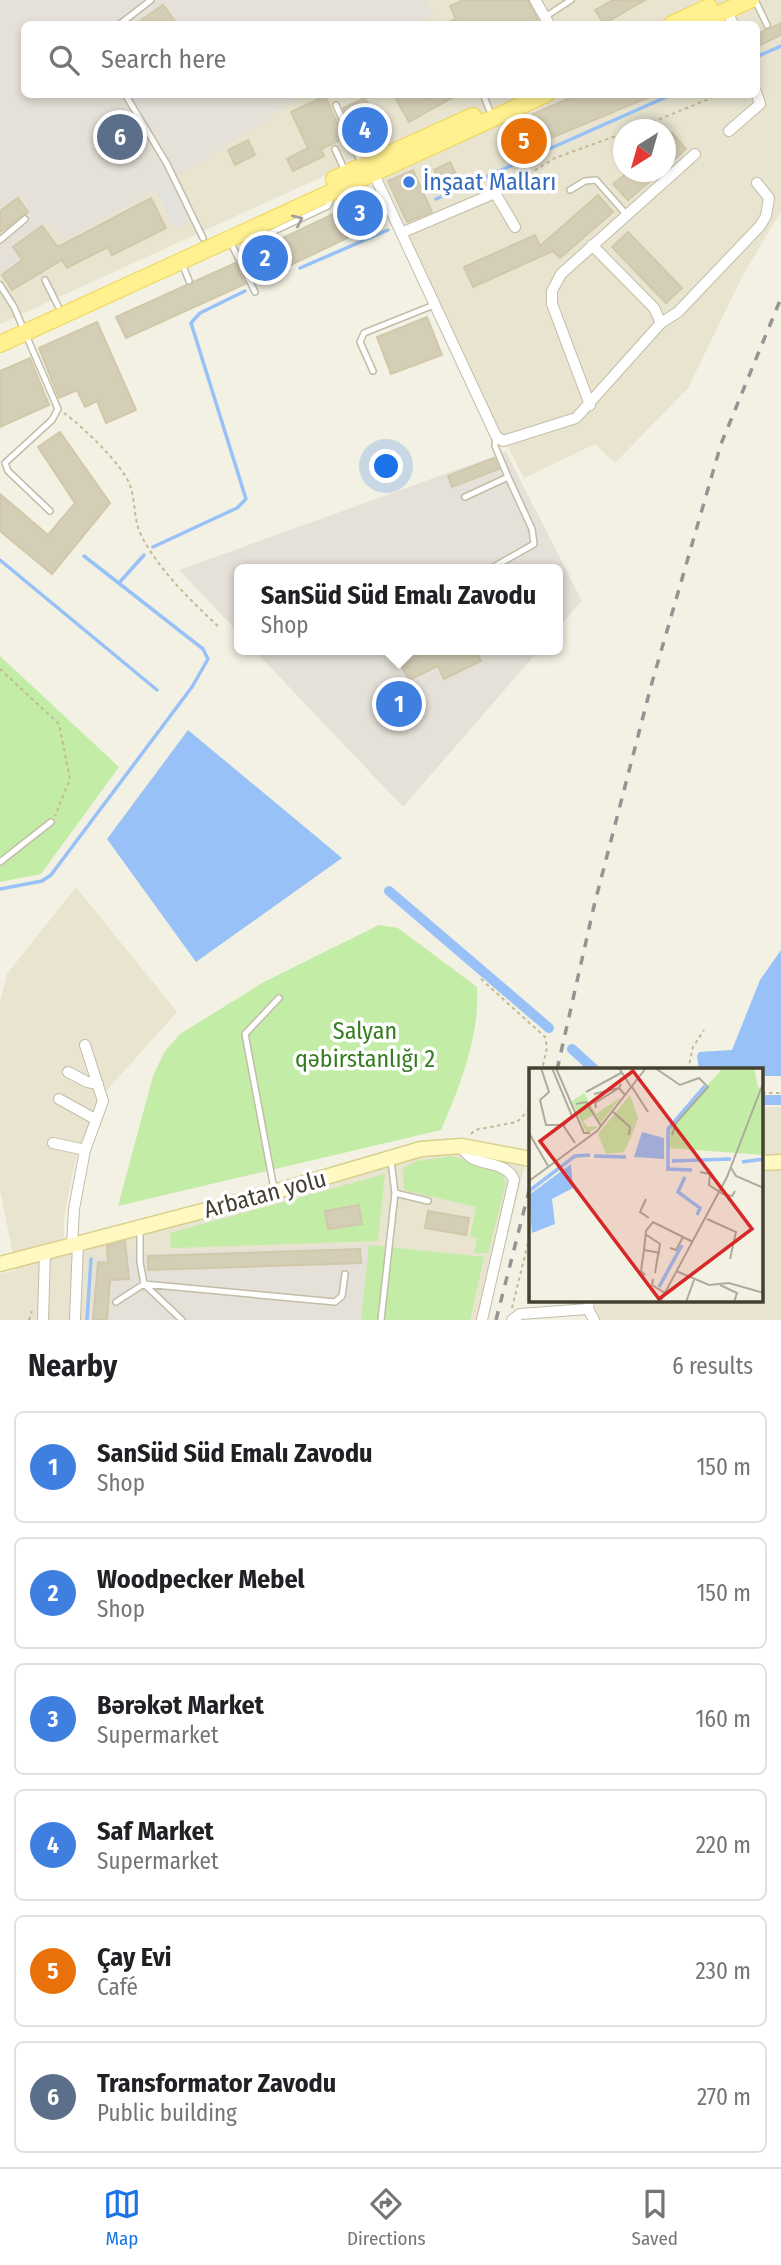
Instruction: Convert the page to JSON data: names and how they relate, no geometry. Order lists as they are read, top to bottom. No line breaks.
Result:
{"streets":{"main road":["Arbatan yolu"]},"parks":["Salyan qəbirstanlığı 2"],"places":["İnşaat Malları"],"north":"bottom left","page":{"search":"Search here","pins":["4","6","5","3","2","1"],"popup":["SanSüd Süd Emalı Zavodu","Shop"],"heading":["Nearby","6 results"],"list":[{"mark":"1","name":"SanSüd Süd Emalı Zavodu","note":"Shop","value":"150 m"},{"mark":"2","name":"Woodpecker Mebel","note":"Shop","value":"150 m"},{"mark":"3","name":"Bərəkət Market","note":"Supermarket","value":"160 m"},{"mark":"4","name":"Saf Market","note":"Supermarket","value":"220 m"},{"mark":"5","name":"Çay Evi","note":"Café","value":"230 m"},{"mark":"6","name":"Transformator Zavodu","note":"Public building","value":"270 m"}],"nav":["Map","Directions","Saved"]}}
